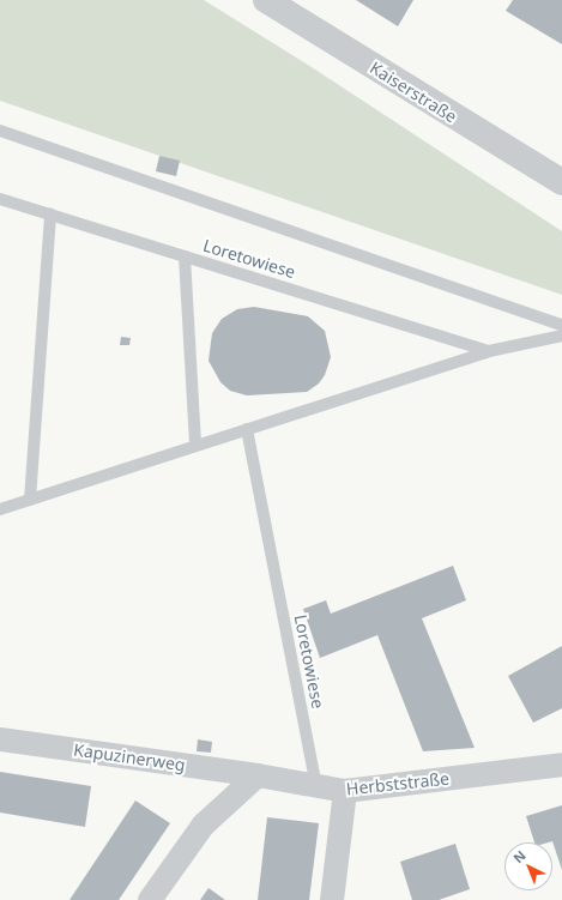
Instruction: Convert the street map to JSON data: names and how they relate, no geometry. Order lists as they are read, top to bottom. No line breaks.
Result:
{"streets":{"street":["Kaiserstraße","Kapuzinerweg","Herbststraße"],"lane":["Loretowiese"]},"crossings":[["Loretowiese","Herbststraße"],["Kapuzinerweg","Herbststraße"]],"north":"top left"}
